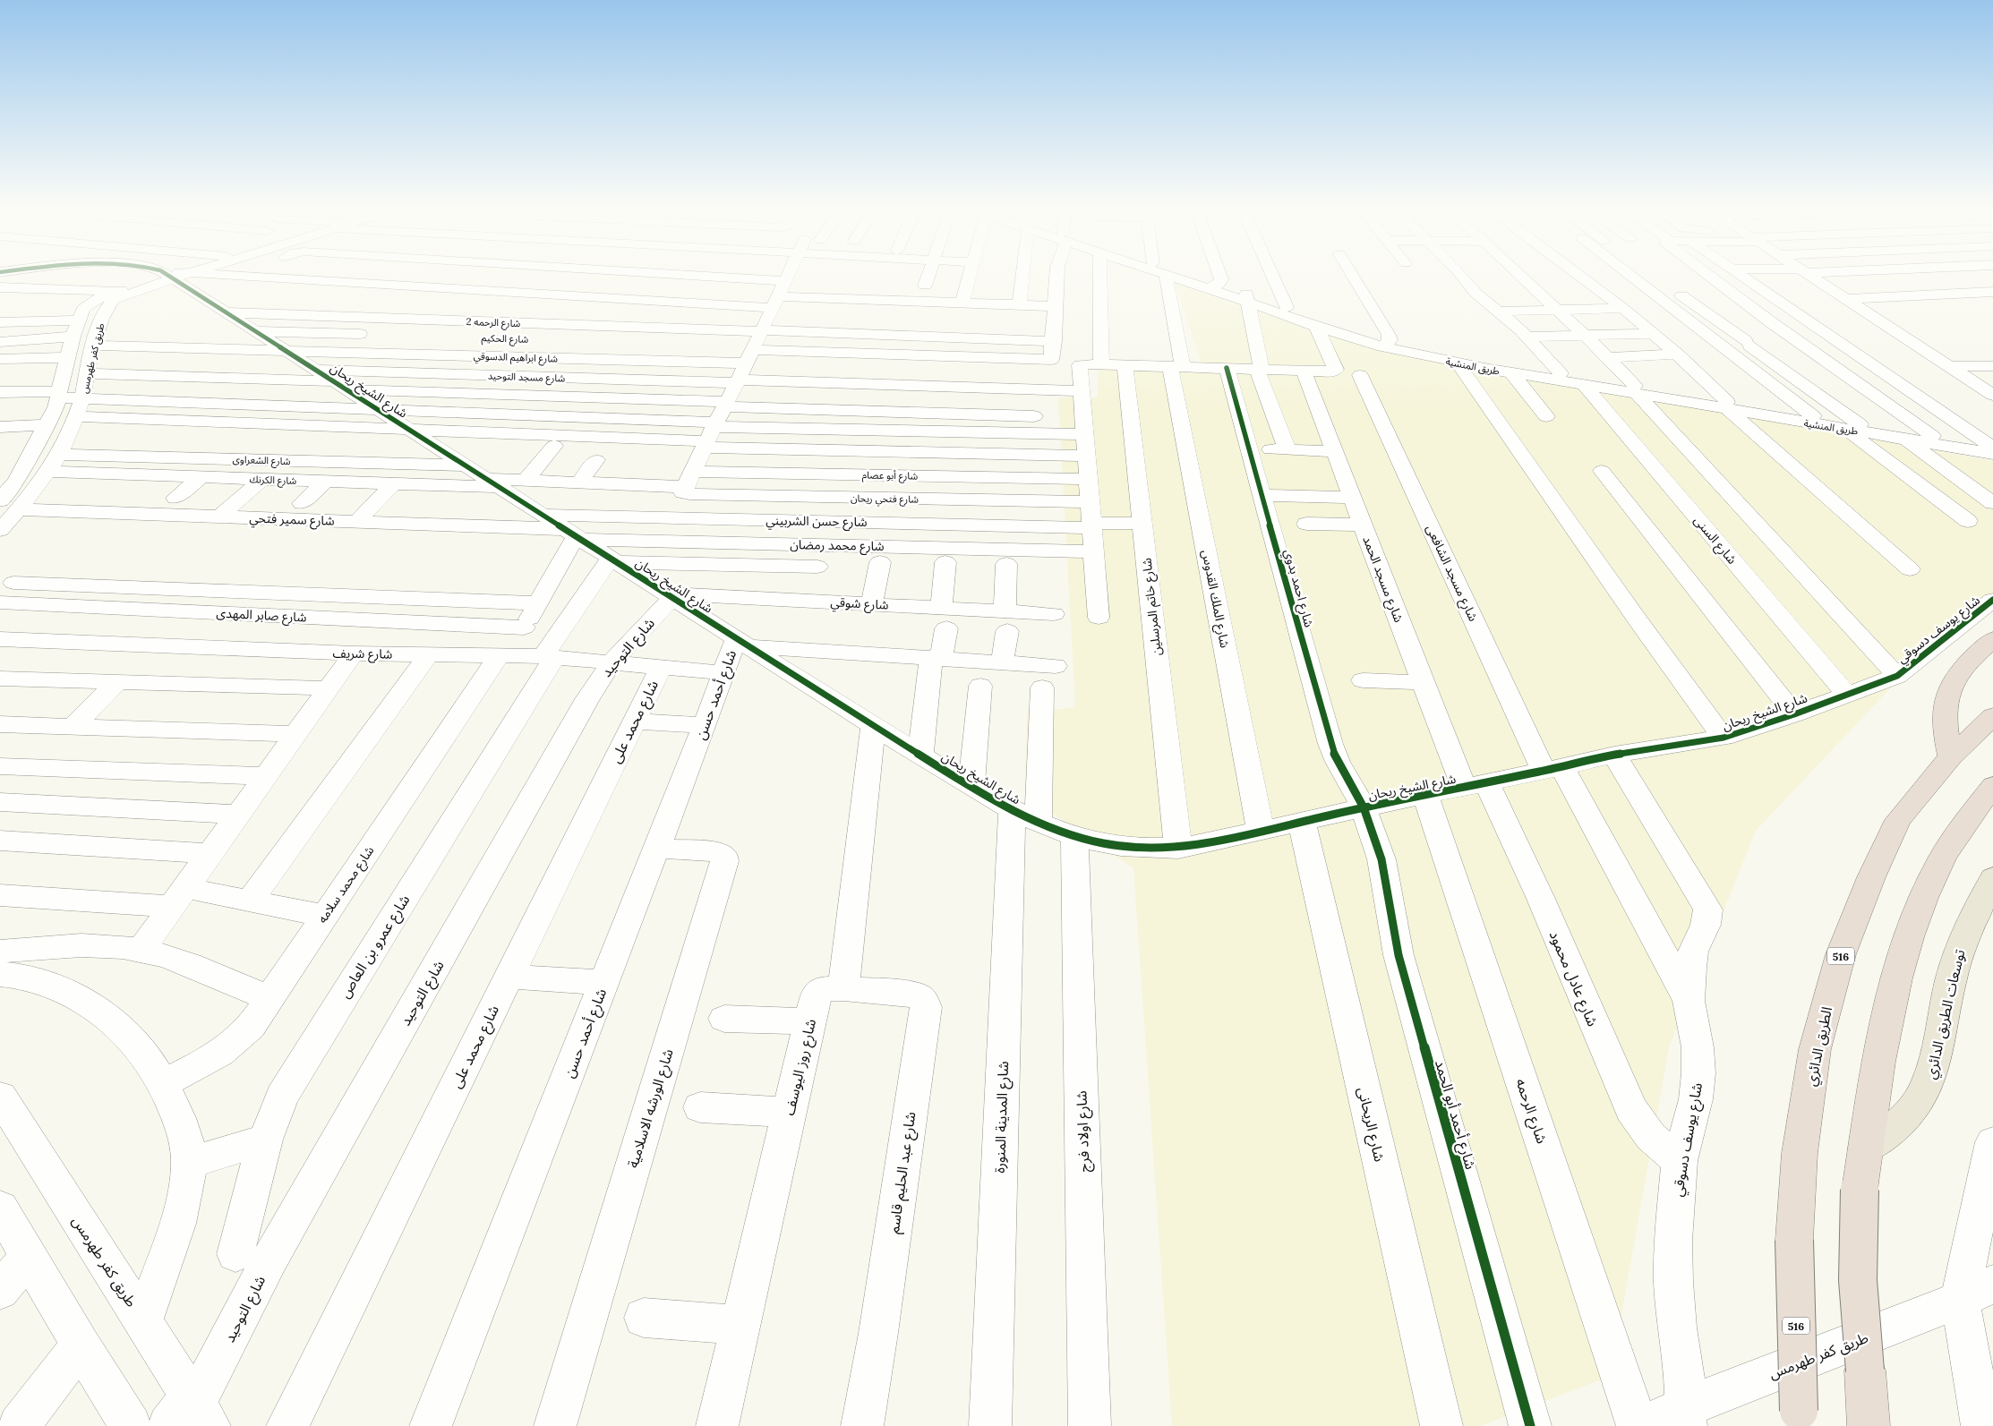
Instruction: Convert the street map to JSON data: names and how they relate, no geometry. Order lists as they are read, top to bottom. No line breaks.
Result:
{"streets":{"highway":["516","الطريق الدائري"],"main road":["توسعات الطريق الدائري"],"street":["شارع الرحمه 2","شارع ابراهيم الدسوقي","طريق كفر طهرمس","طريق المنشية","شارع مسجد التوحيد","شارع الشيخ ريحان","شارع الشعراوى","شارع أبو عصام","شارع الكرنك","شارع فتحي ريحان","شارع سمير فتحي","شارع حسن الشربيني","شارع السنى","شارع محمد رمضان","شارع مسجد الشافعى","شارع مسجد الحمد","شارع احمد بدوي","شارع الملك القدوس","شارع شوقي","شارع خاتم المرسلين","شارع صابر المهدى","شارع يوسف دسوقي","شارع التوحيد","شارع شريف","شارع أحمد حسن","شارع محمد على","شارع محمد سلامه","شارع عمرو بن العاص","شارع عادل محمود","شارع روز اليوسف","شارع الورشه الاسلامية","شارع الرحمه","شارع أحمد أبو الحمد","شارع المدينة المنورة","شارع الريحانى","شارع اولاد فرج","شارع عبد الحليم قاسم"]},"crossings":[["شارع الرحمه 2","شارع ابراهيم الدسوقي"],["شارع الرحمه 2","شارع مسجد التوحيد"],["شارع الرحمه 2","شارع الشيخ ريحان"],["شارع ابراهيم الدسوقي","طريق كفر طهرمس"],["شارع ابراهيم الدسوقي","شارع مسجد التوحيد"],["شارع ابراهيم الدسوقي","شارع الشيخ ريحان"],["طريق كفر طهرمس","شارع الشعراوى"],["طريق كفر طهرمس","شارع الكرنك"],["طريق كفر طهرمس","شارع سمير فتحي"],["طريق كفر طهرمس","شارع يوسف دسوقي"],["طريق كفر طهرمس","شارع التوحيد"],["طريق المنشية","شارع السنى"],["شارع مسجد التوحيد","شارع الشيخ ريحان"],["شارع الشيخ ريحان","شارع الشعراوى"],["شارع الشيخ ريحان","شارع الكرنك"],["شارع الشيخ ريحان","شارع سمير فتحي"],["شارع الشيخ ريحان","شارع حسن الشربيني"],["شارع الشيخ ريحان","شارع السنى"],["شارع الشيخ ريحان","شارع محمد رمضان"],["شارع الشيخ ريحان","شارع مسجد الشافعى"],["شارع الشيخ ريحان","شارع مسجد الحمد"],["شارع الشيخ ريحان","شارع احمد بدوي"],["شارع الشيخ ريحان","شارع الملك القدوس"],["شارع الشيخ ريحان","شارع شوقي"],["شارع الشيخ ريحان","شارع خاتم المرسلين"],["شارع الشيخ ريحان","شارع يوسف دسوقي"],["شارع الشيخ ريحان","شارع التوحيد"],["شارع الشيخ ريحان","شارع أحمد حسن"],["شارع الشيخ ريحان","شارع محمد سلامه"],["شارع الشيخ ريحان","شارع عمرو بن العاص"],["شارع الشيخ ريحان","شارع عادل محمود"],["شارع الشيخ ريحان","شارع الرحمه"],["شارع الشيخ ريحان","شارع أحمد أبو الحمد"],["شارع الشيخ ريحان","شارع المدينة المنورة"],["شارع الشيخ ريحان","شارع الريحانى"],["شارع الشيخ ريحان","شارع اولاد فرج"],["شارع أبو عصام","شارع الكرنك"],["شارع أبو عصام","شارع فتحي ريحان"],["شارع الكرنك","شارع فتحي ريحان"],["شارع سمير فتحي","شارع محمد رمضان"],["شارع سمير فتحي","شارع محمد سلامه"],["شارع حسن الشربيني","شارع خاتم المرسلين"],["شارع محمد رمضان","شارع محمد سلامه"],["شارع مسجد الشافعى","شارع يوسف دسوقي"],["شارع مسجد الحمد","شارع عادل محمود"],["شارع احمد بدوي","شارع أحمد أبو الحمد"],["شارع شوقي","شارع التوحيد"],["شارع صابر المهدى","شارع محمد سلامه"],["شارع يوسف دسوقي","شارع عادل محمود"],["شارع التوحيد","شارع شريف"],["شارع شريف","شارع أحمد حسن"],["شارع شريف","شارع محمد على"],["شارع شريف","شارع محمد سلامه"],["شارع شريف","شارع عمرو بن العاص"],["شارع أحمد حسن","شارع الورشه الاسلامية"],["شارع روز اليوسف","شارع عبد الحليم قاسم"]]}
